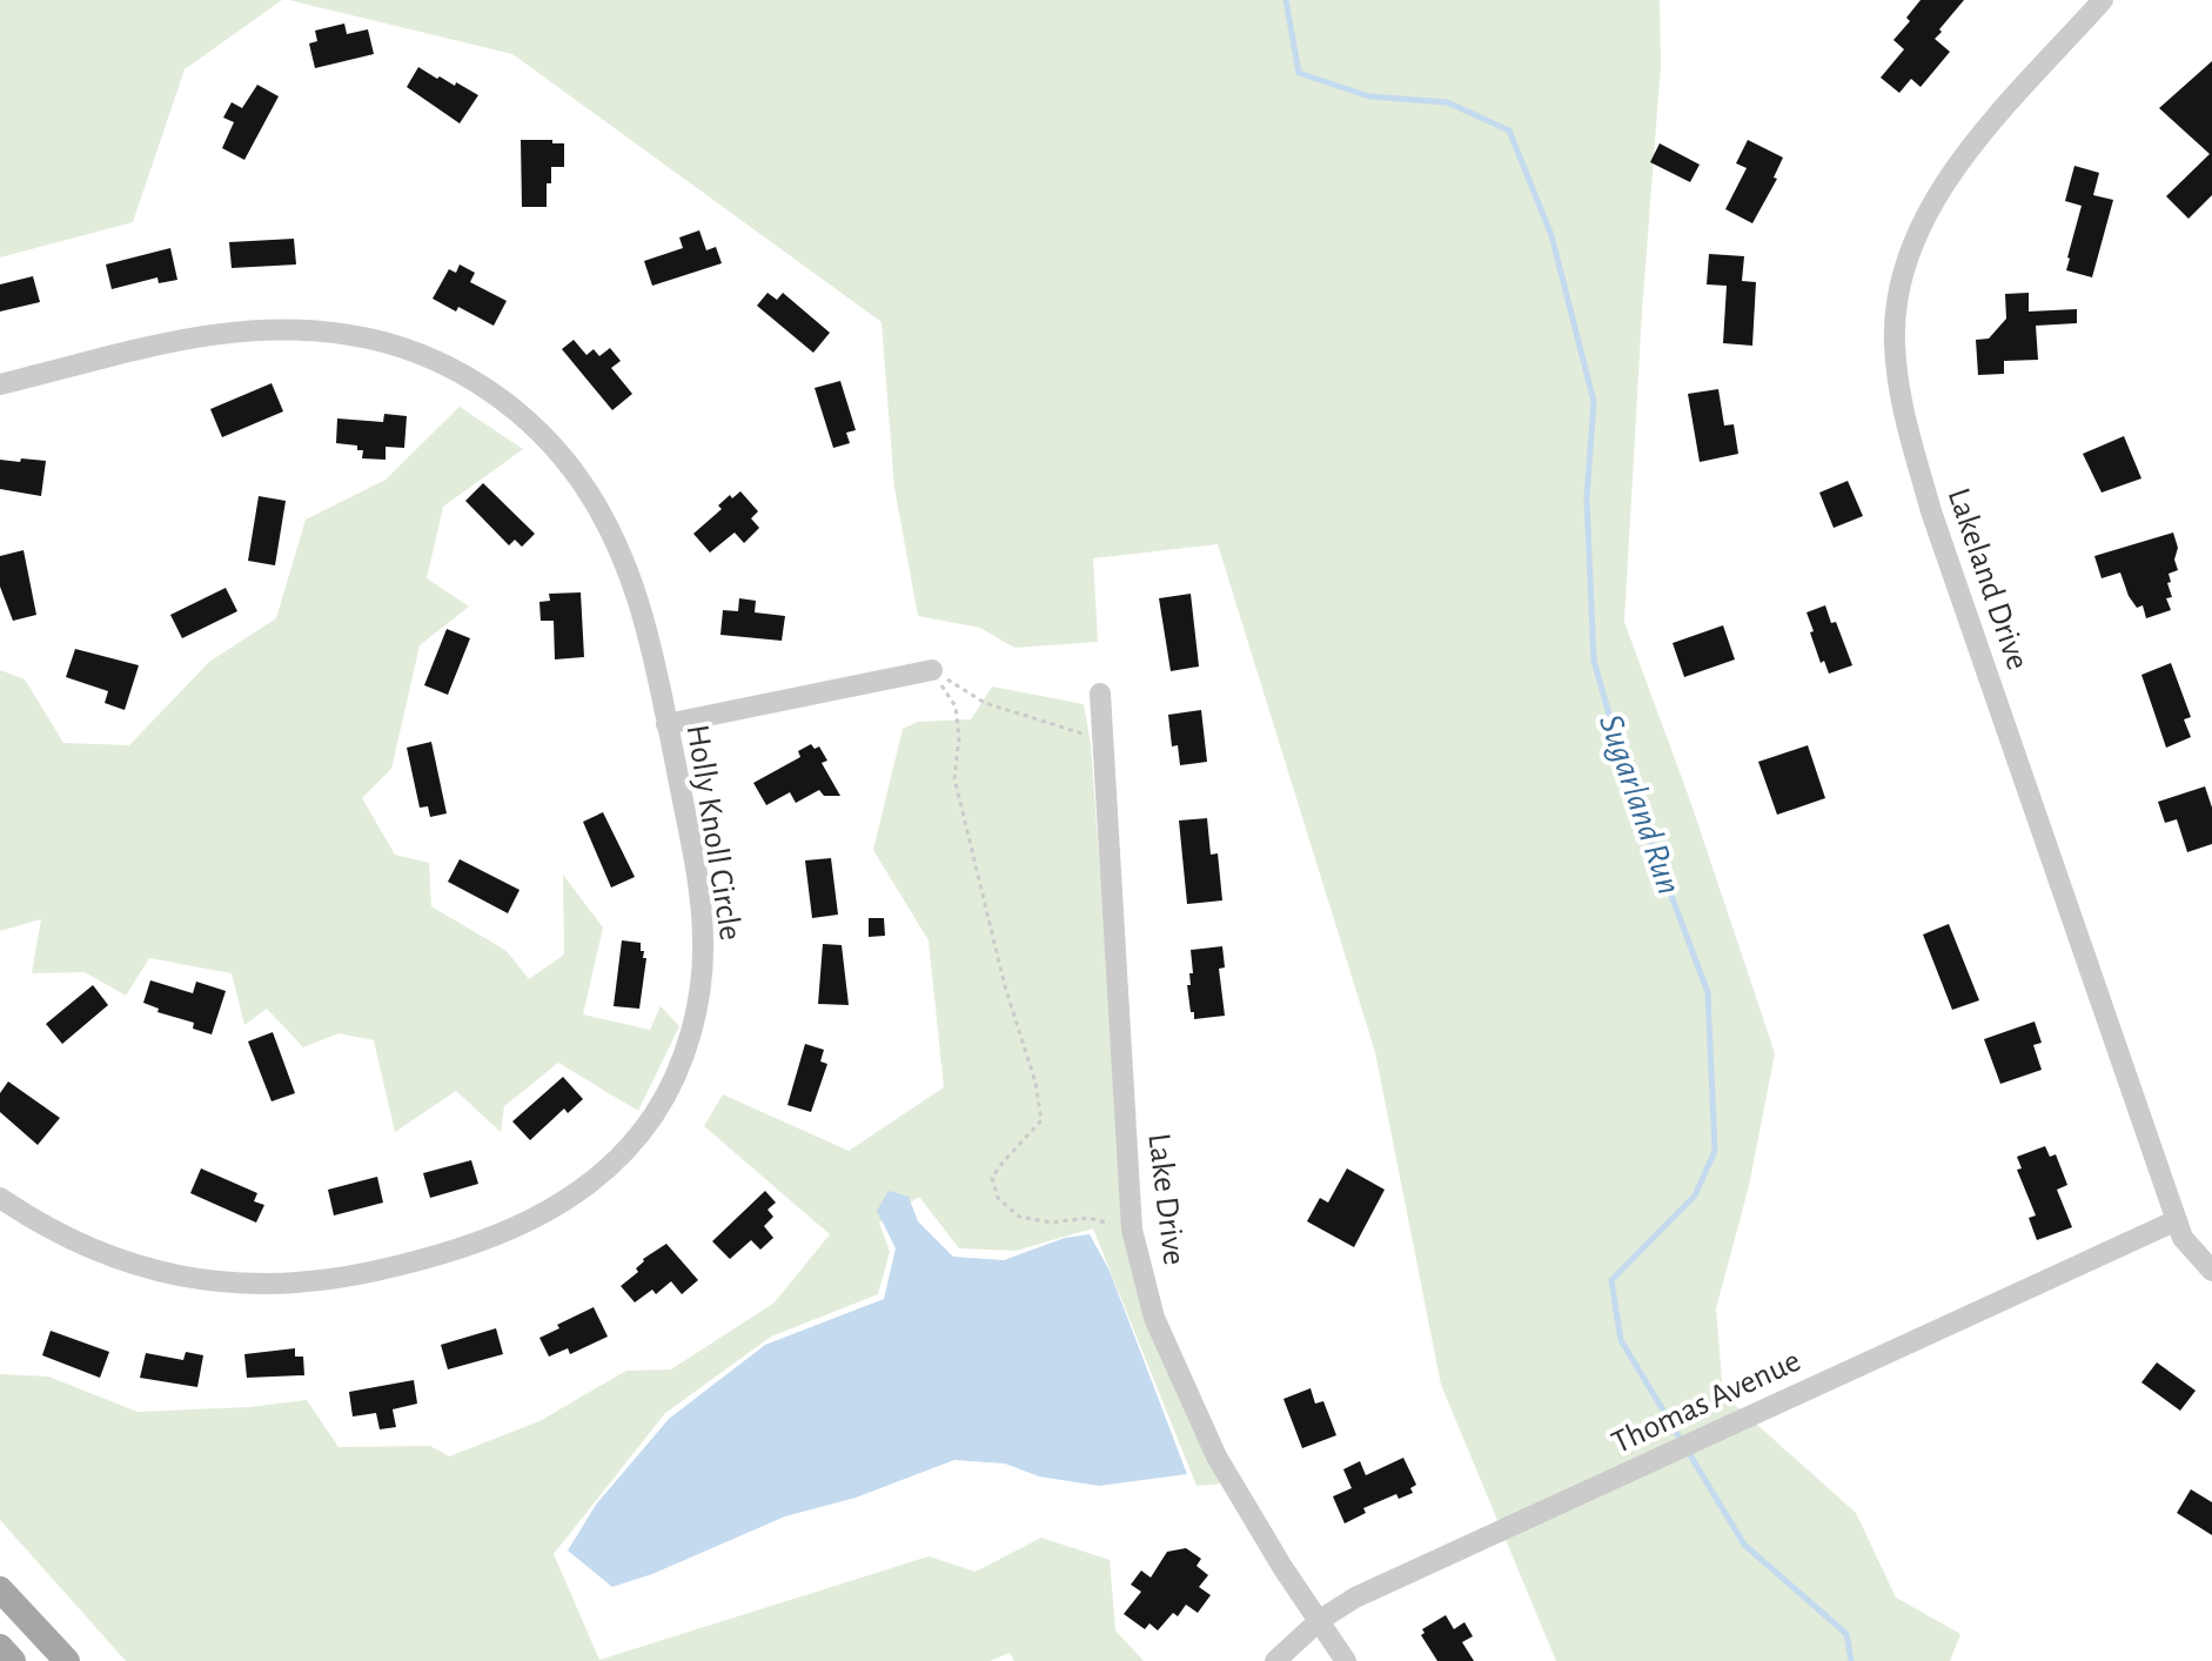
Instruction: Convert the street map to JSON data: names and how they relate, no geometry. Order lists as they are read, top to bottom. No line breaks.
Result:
{"streets":{"street":["Lakeland Drive","Holly Knoll Circle","Lake Drive","Thomas Avenue"]},"crossings":[["Lakeland Drive","Thomas Avenue"],["Lake Drive","Thomas Avenue"]],"water":["Sugarland Run"]}
